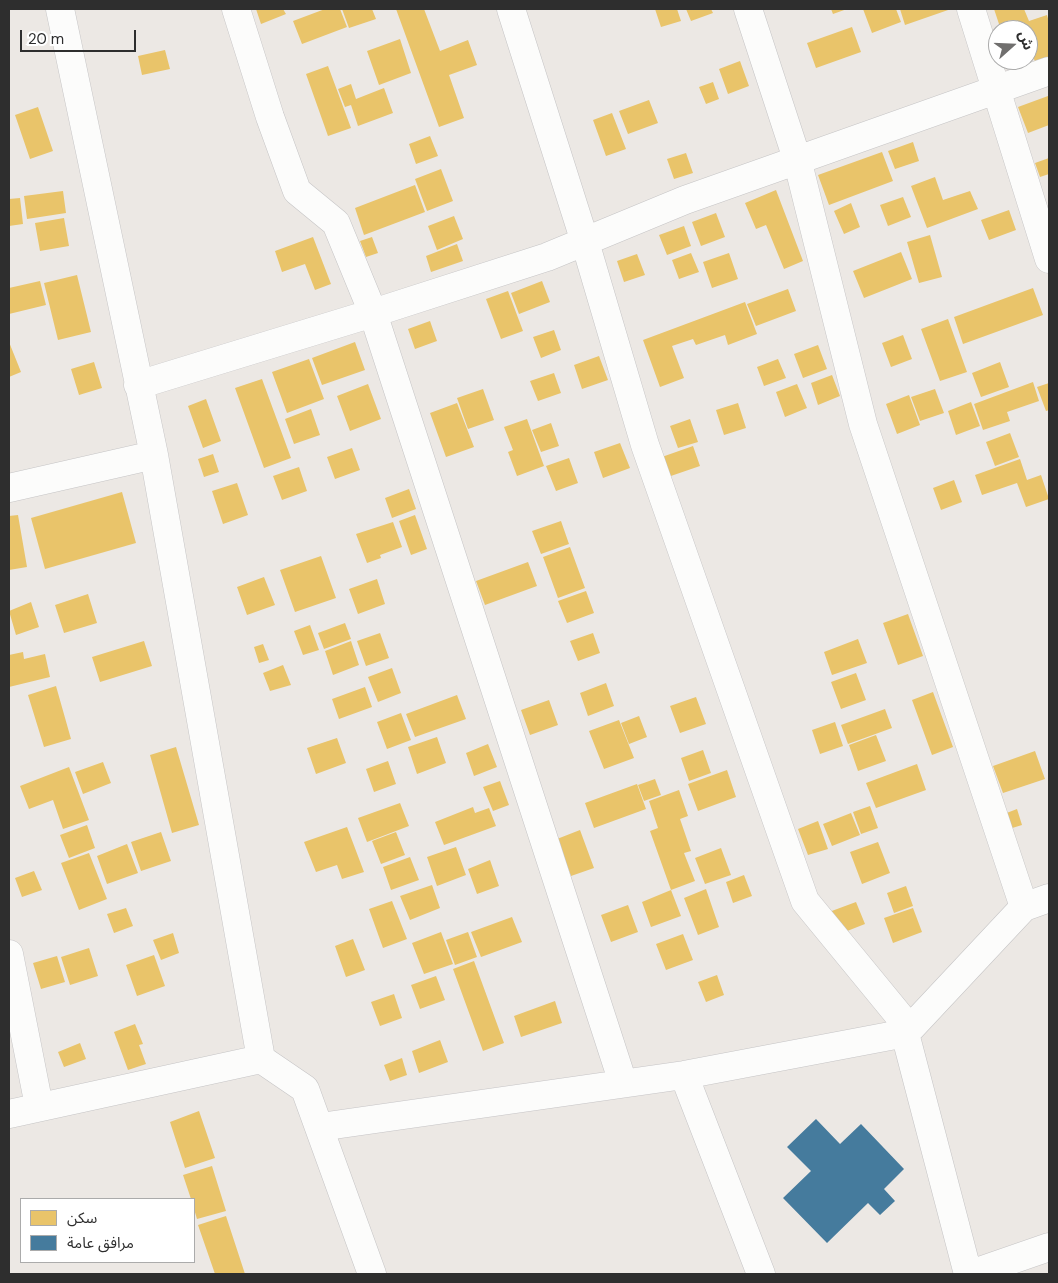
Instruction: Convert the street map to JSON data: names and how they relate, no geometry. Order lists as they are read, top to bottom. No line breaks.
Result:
{"legend":["سكن","مرافق عامة"],"scale_bar":"20 m","north":"right"}
